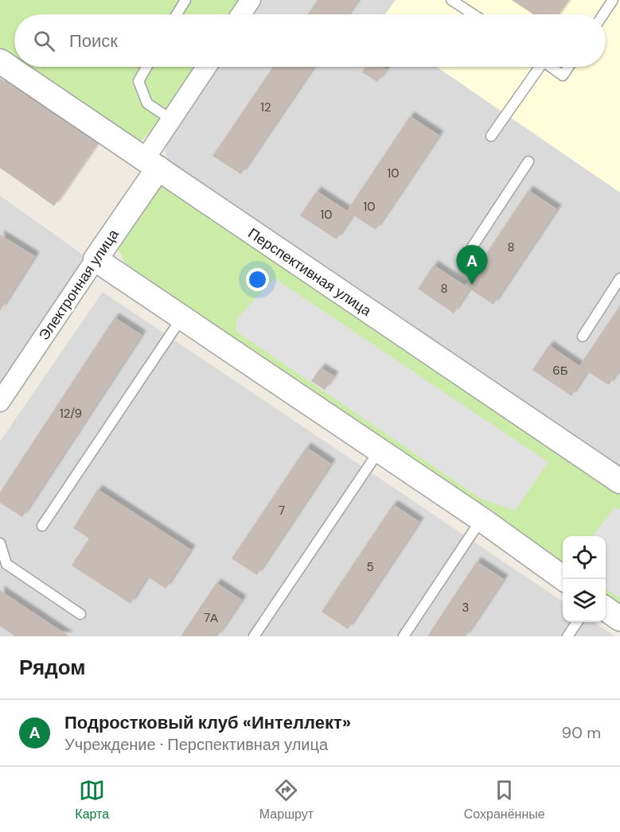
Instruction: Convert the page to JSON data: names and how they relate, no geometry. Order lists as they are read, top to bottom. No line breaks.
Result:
{"streets":{"street":["Перспективная улица","Электронная улица"]},"crossings":[["Перспективная улица","Электронная улица"]],"house_numbers":["12","10","10","10","8","8","6Б","12/9","7","5","3","7А"],"page":{"search":"Поиск","pins":"A","heading":"Рядом","list":[{"mark":"A","name":"Подростковый клуб «Интеллект»","note":"Учреждение · Перспективная улица","value":"90 m"}],"nav":["Карта","Маршрут","Сохранённые"]}}
